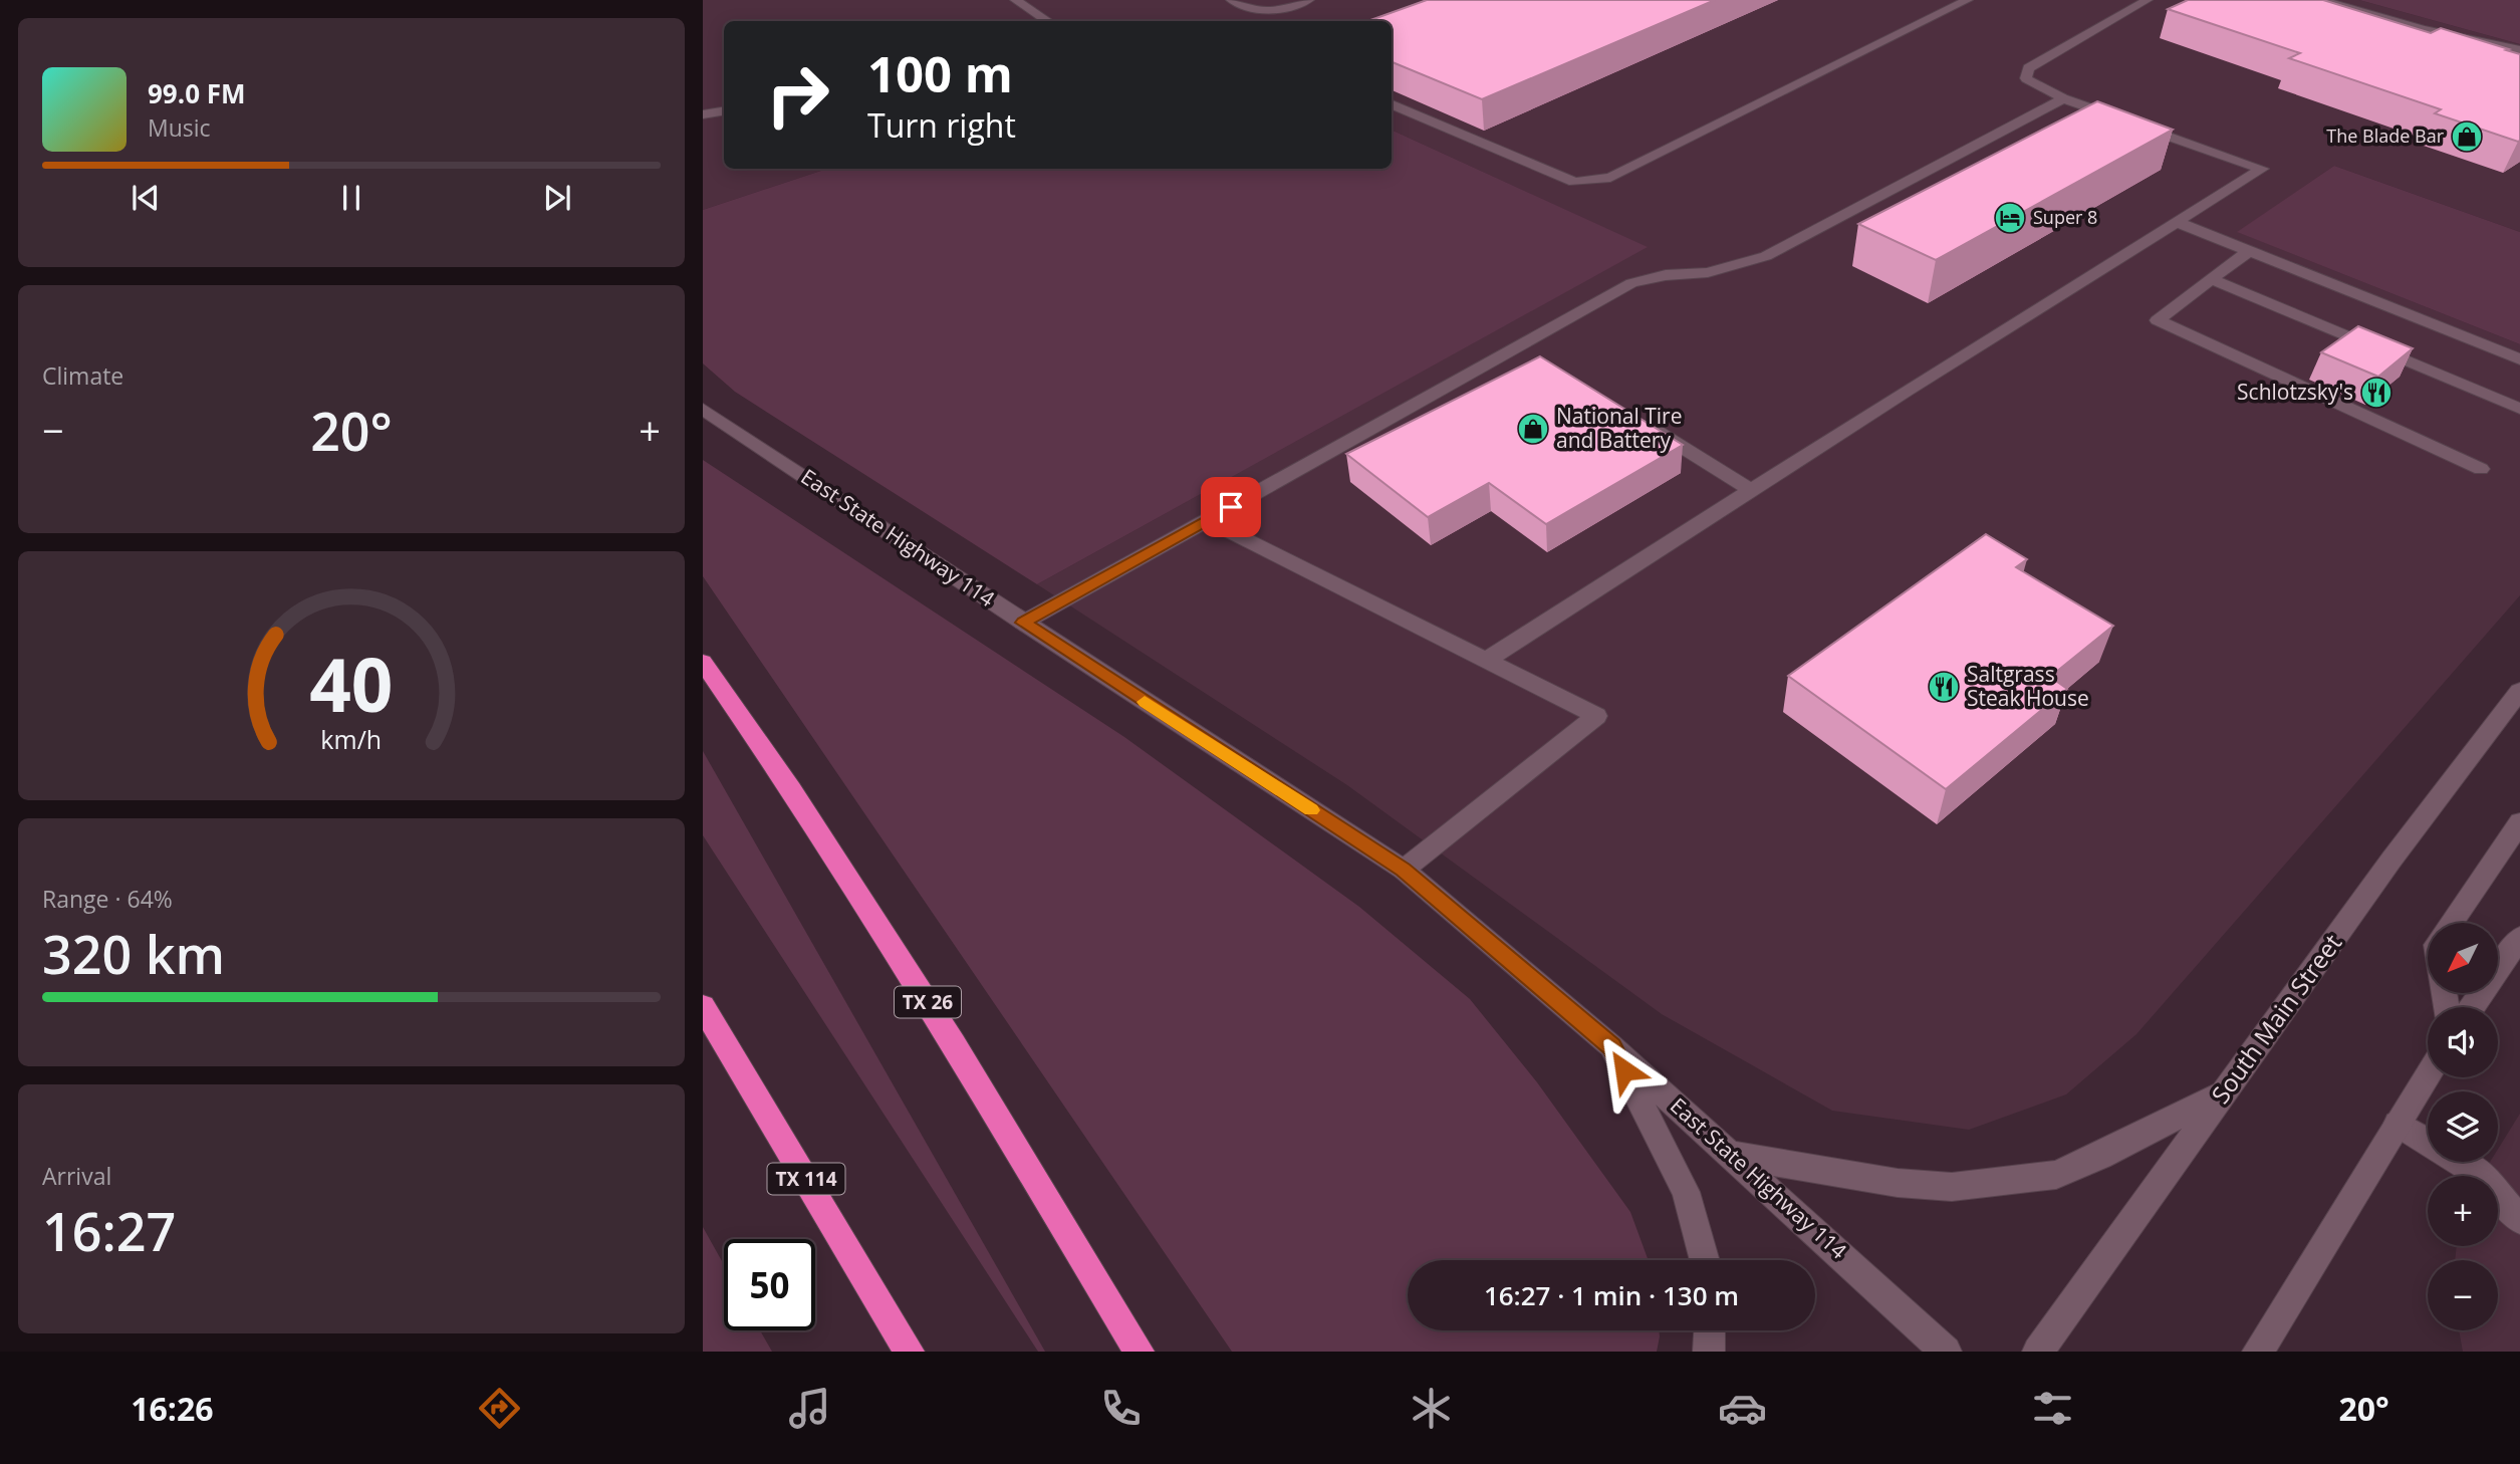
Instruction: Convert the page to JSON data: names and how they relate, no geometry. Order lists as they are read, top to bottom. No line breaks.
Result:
{"streets":{"highway":["TX 26","TX 114"],"main road":["East State Highway 114","South Main Street"]},"places":{"shop":["The Blade Bar","National Tire and Battery"],"hotel":["Super 8"],"restaurant":["Schlotzsky's","Saltgrass Steak House"]},"north":"bottom left","page":{"turn":["100 m","Turn right"],"song":["99.0 FM","Music"],"tile":["Climate",["Range · 64%","320 km"],["Arrival","16:27"]],"heat":["−","20°","+"],"map_buttons":["+","−"],"limit":"50","trip":"16:27 · 1 min · 130 m","tabs":["16:26","20°"],"gauge":["40","km/h"]}}
